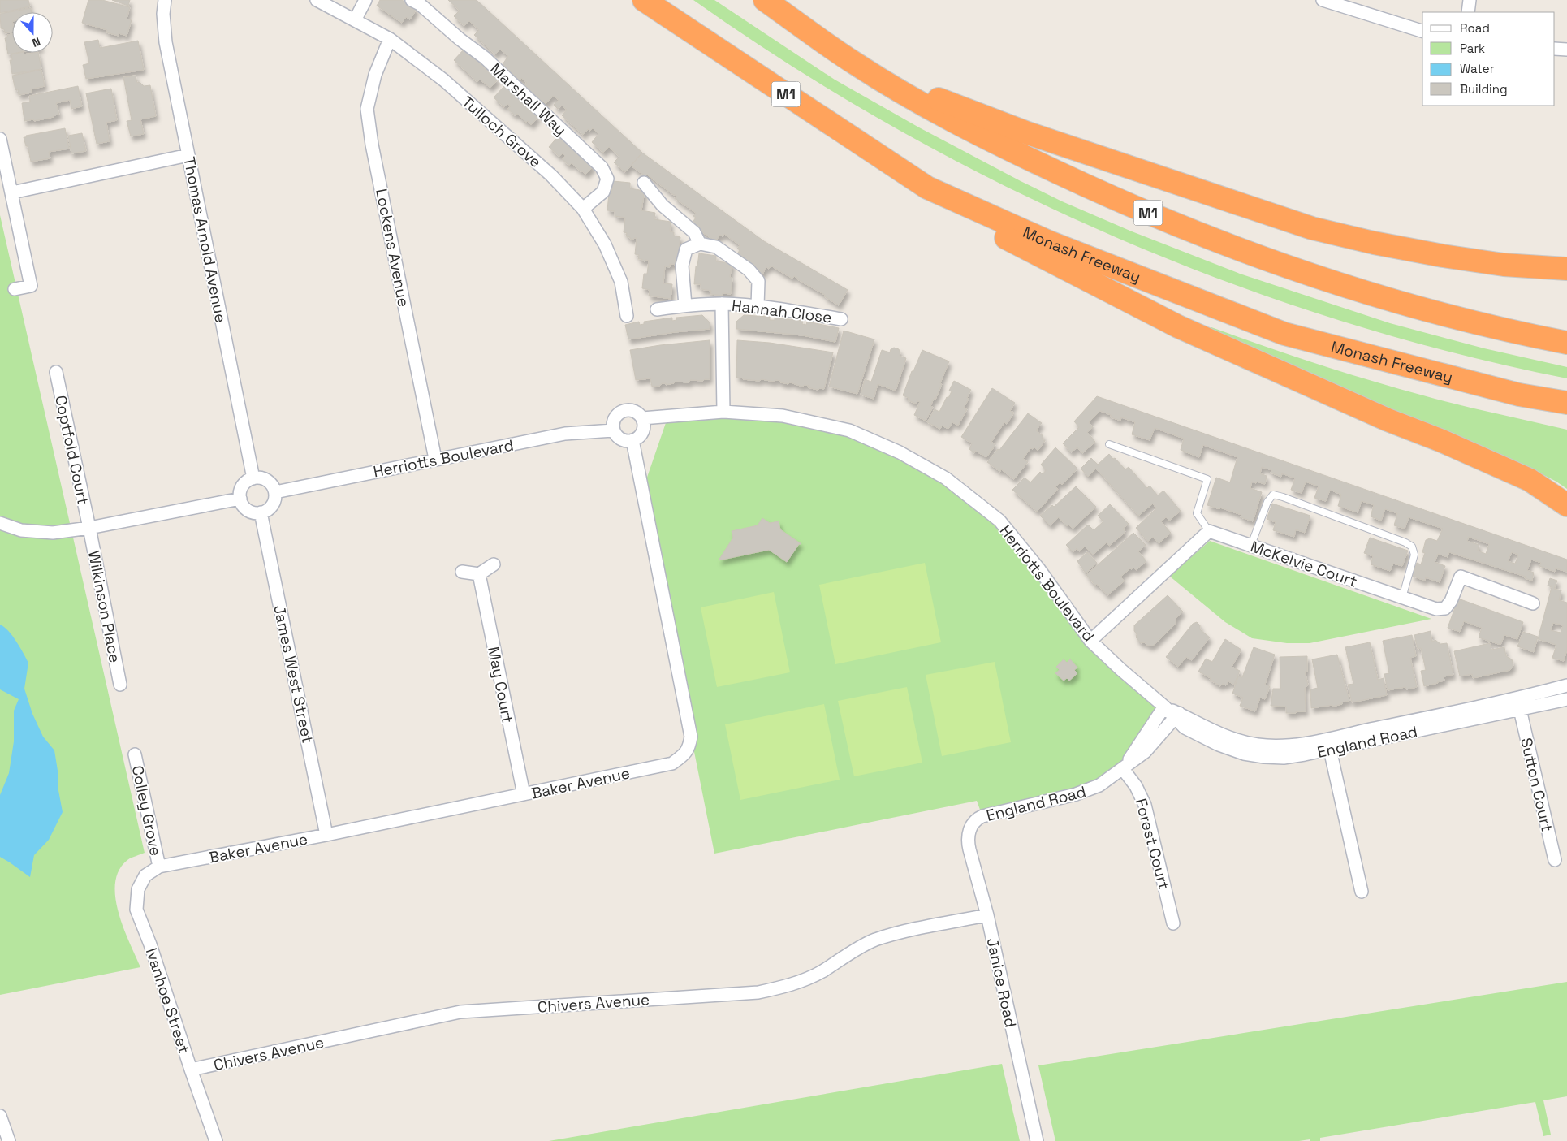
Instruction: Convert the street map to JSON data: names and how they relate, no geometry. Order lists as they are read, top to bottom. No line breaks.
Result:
{"streets":{"highway":["M1","Monash Freeway"],"street":["Marshall Way","Tulloch Grove","Thomas Arnold Avenue","Lockens Avenue","Hannah Close","Coptfold Court","Herriotts Boulevard","McKelvie Court","Wilkinson Place","James West Street","May Court","England Road","Baker Avenue","Sutton Court","Colley Grove","Forest Court","Janice Road","Ivanhoe Street","Chivers Avenue"]},"crossings":[["Marshall Way","Tulloch Grove"],["Tulloch Grove","Lockens Avenue"],["Thomas Arnold Avenue","Herriotts Boulevard"],["Thomas Arnold Avenue","James West Street"],["Lockens Avenue","Herriotts Boulevard"],["Hannah Close","Herriotts Boulevard"],["Coptfold Court","Wilkinson Place"],["Herriotts Boulevard","James West Street"],["Herriotts Boulevard","England Road"],["Herriotts Boulevard","Baker Avenue"],["James West Street","Baker Avenue"],["May Court","Baker Avenue"],["England Road","Sutton Court"],["England Road","Forest Court"],["England Road","Janice Road"],["Baker Avenue","Colley Grove"],["Baker Avenue","Ivanhoe Street"],["Colley Grove","Ivanhoe Street"],["Janice Road","Chivers Avenue"],["Ivanhoe Street","Chivers Avenue"]],"legend":["Road","Park","Water","Building"],"north":"bottom"}
